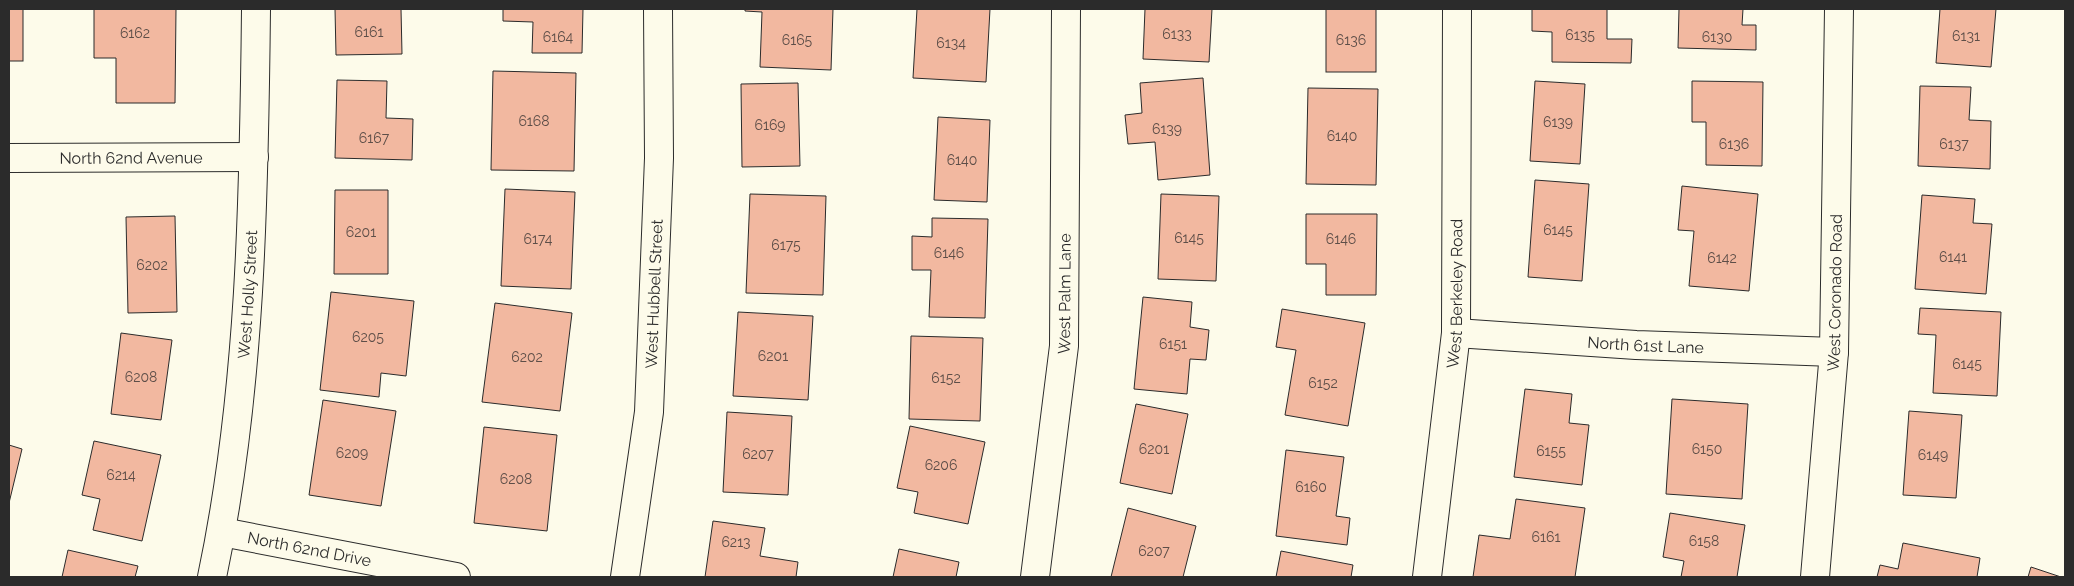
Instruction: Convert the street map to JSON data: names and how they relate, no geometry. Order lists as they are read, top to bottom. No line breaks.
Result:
{"streets":{"street":["North 62nd Avenue","West Coronado Road","West Holly Street","West Hubbell Street","West Palm Lane","West Berkeley Road","North 61st Lane","North 62nd Drive"]},"crossings":[["North 62nd Avenue","West Holly Street"],["West Coronado Road","North 61st Lane"],["West Holly Street","North 62nd Drive"],["West Berkeley Road","North 61st Lane"]],"house_numbers":["6161","6162","6133","6135","6131","6164","6130","6165","6136","6134","6168","6139","6169","6139","6140","6167","6136","6137","6140","6145","6201","6145","6174","6146","6175","6146","6141","6142","6202","6205","6151","6201","6202","6145","6208","6152","6152","6201","6150","6155","6209","6207","6149","6206","6214","6208","6160","6161","6158","6213","6207"]}
